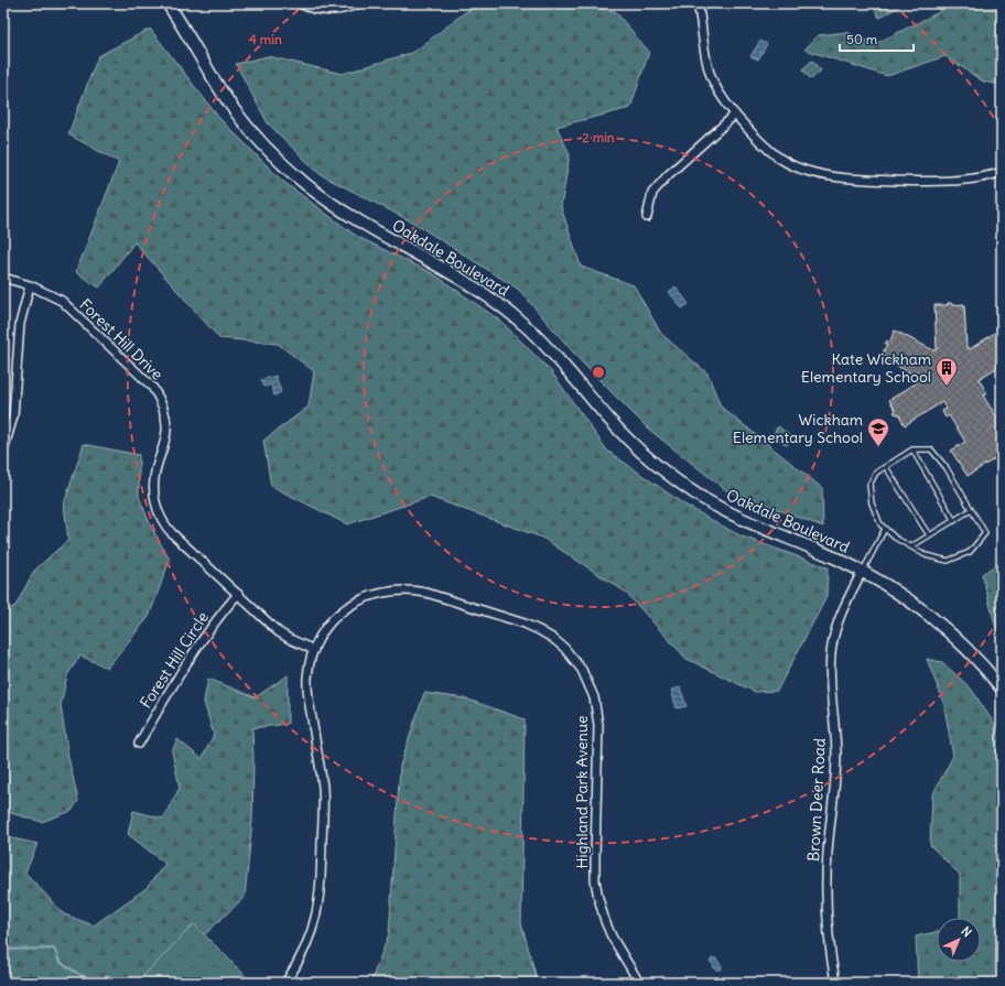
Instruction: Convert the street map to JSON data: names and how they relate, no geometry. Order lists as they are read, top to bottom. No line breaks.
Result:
{"streets":{"main road":["Oakdale Boulevard"],"street":["Forest Hill Drive","Forest Hill Circle","Highland Park Avenue","Brown Deer Road"]},"crossings":[["Oakdale Boulevard","Brown Deer Road"],["Forest Hill Drive","Forest Hill Circle"],["Forest Hill Drive","Highland Park Avenue"]],"places":{"building":["Kate Wickham Elementary School"],"school or university":["Wickham Elementary School"]},"scale_bar":"50 m","north":"top right","rings":["4 min","2 min"]}
